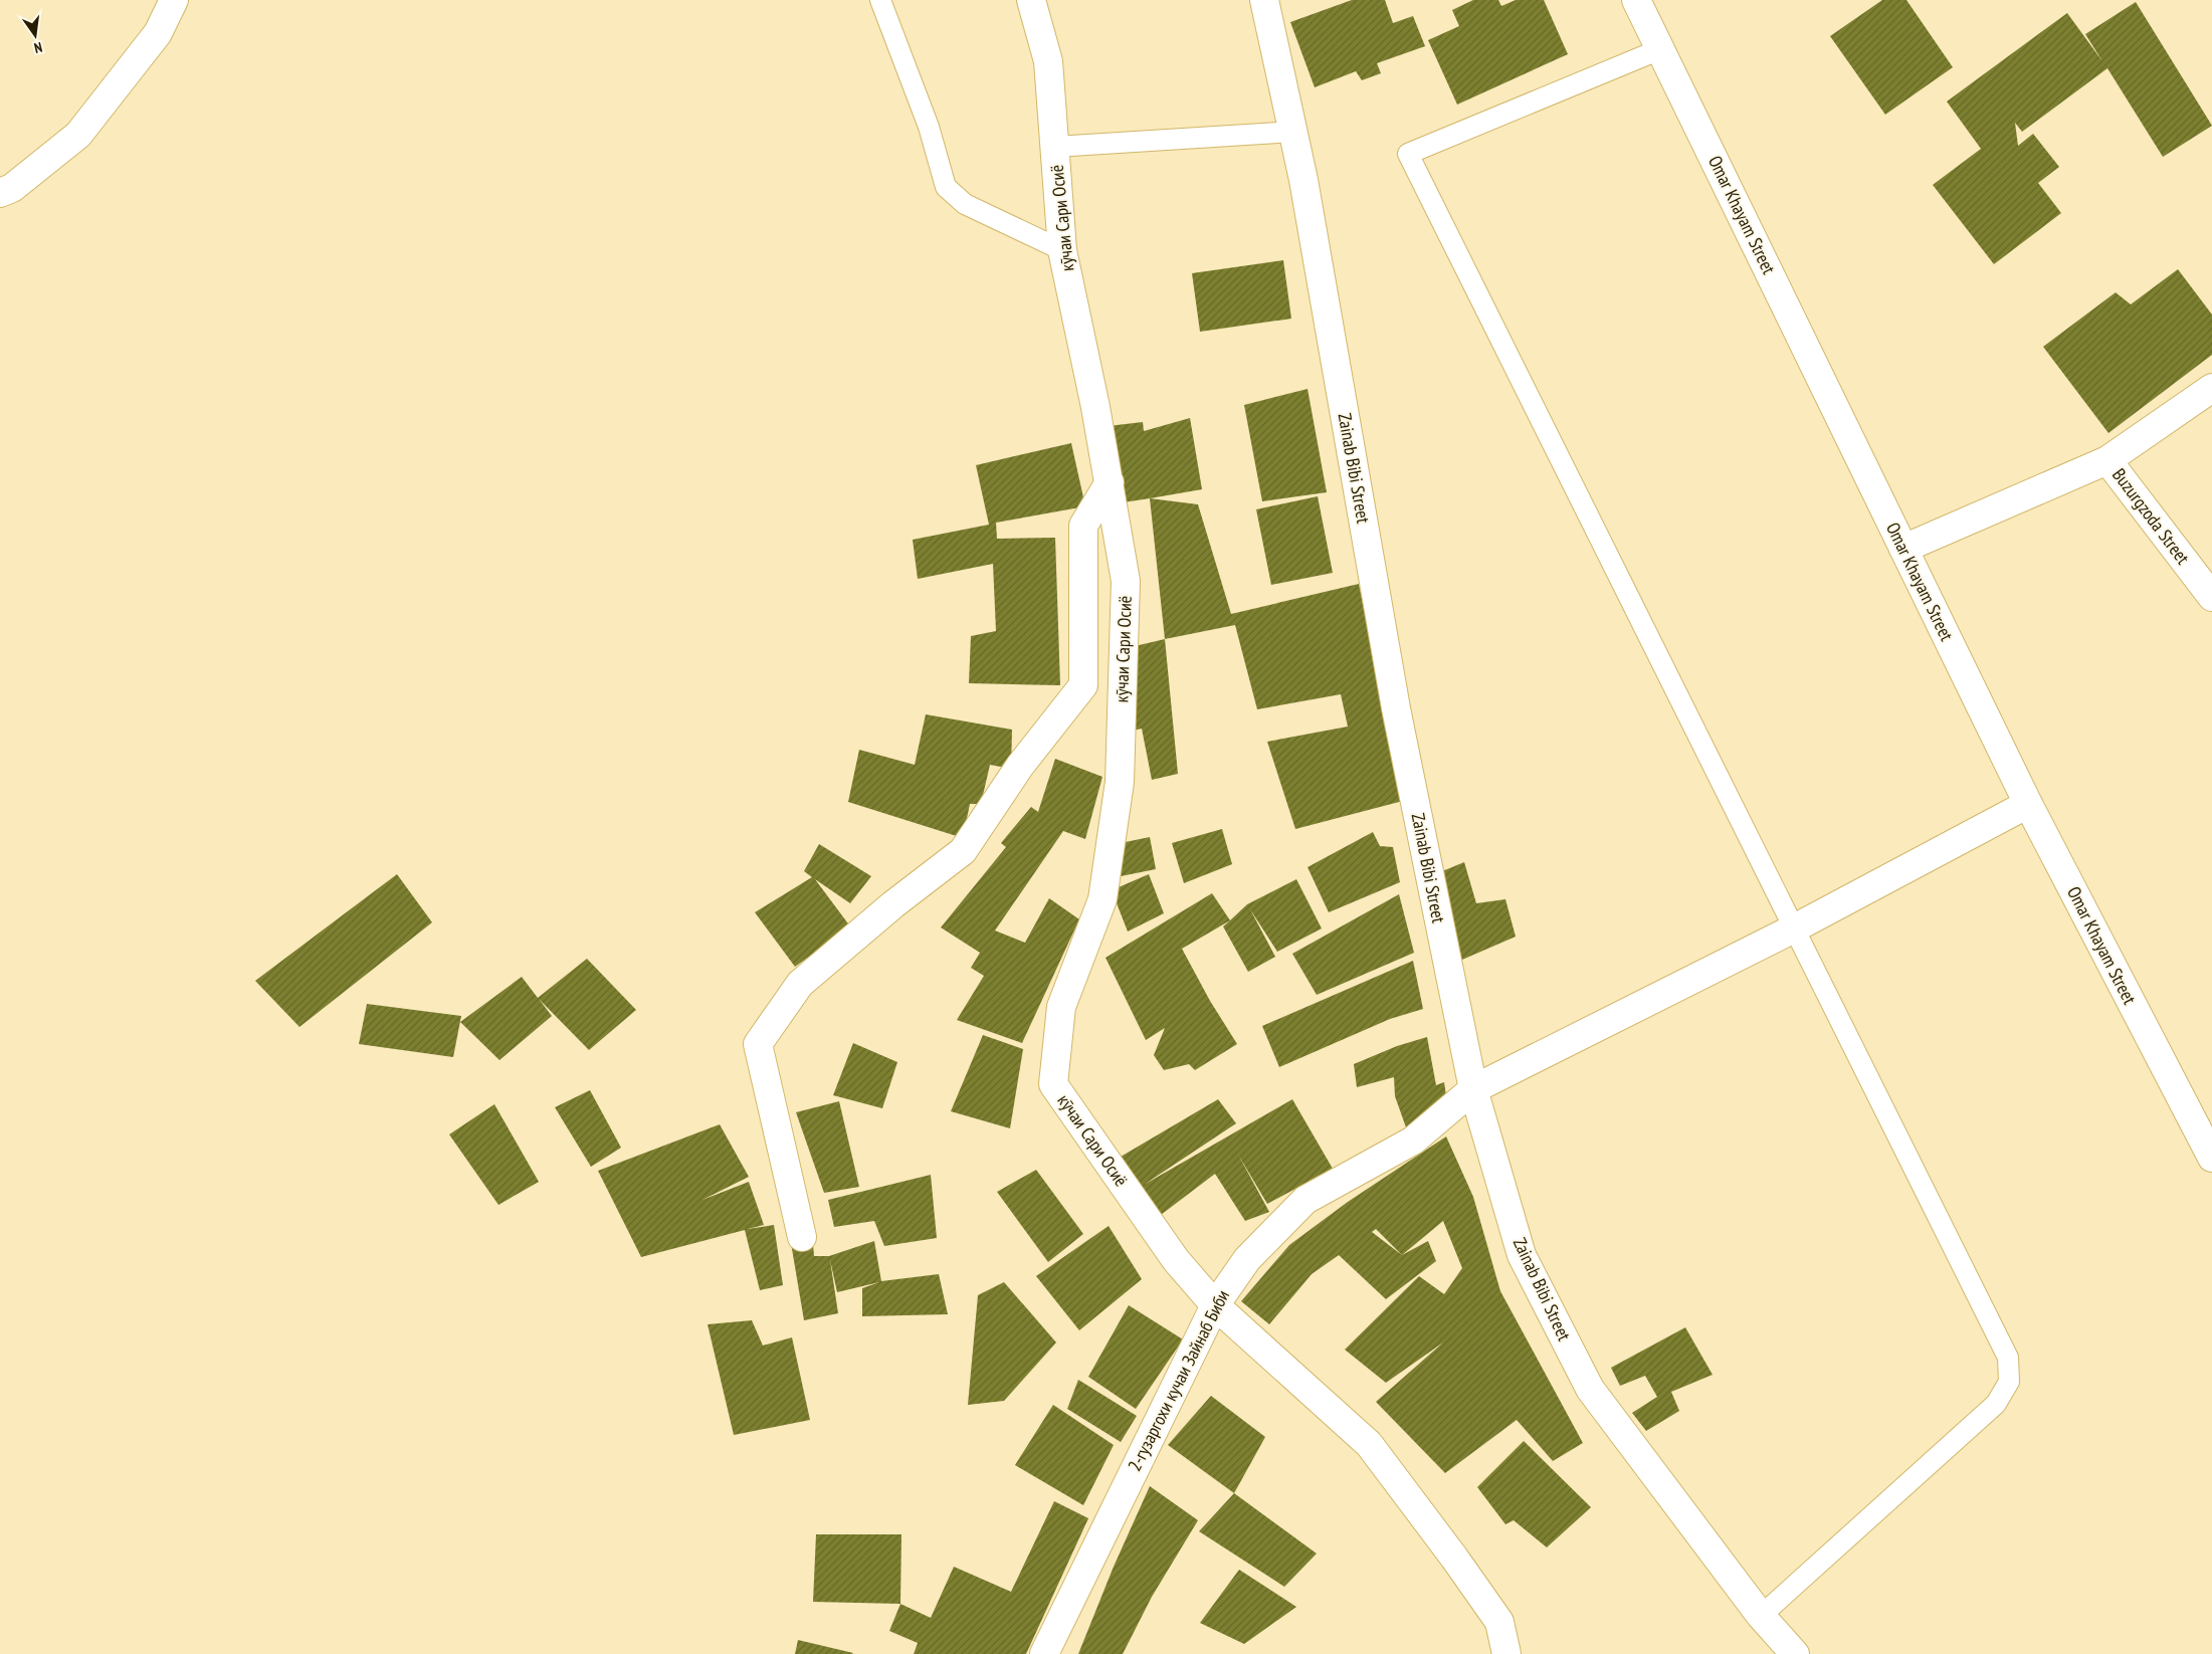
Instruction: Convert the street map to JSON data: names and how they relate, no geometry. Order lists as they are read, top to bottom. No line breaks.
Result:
{"streets":{"street":["Omar Khayam Street","кӯчаи Сари Осиё","Zainab Bibi Street","Buzurgzoda Street","2-гузаргохи кучаи Зайнаб Биби"]},"crossings":[["Omar Khayam Street","2-гузаргохи кучаи Зайнаб Биби"],["кӯчаи Сари Осиё","2-гузаргохи кучаи Зайнаб Биби"],["Zainab Bibi Street","2-гузаргохи кучаи Зайнаб Биби"]],"north":"bottom"}
